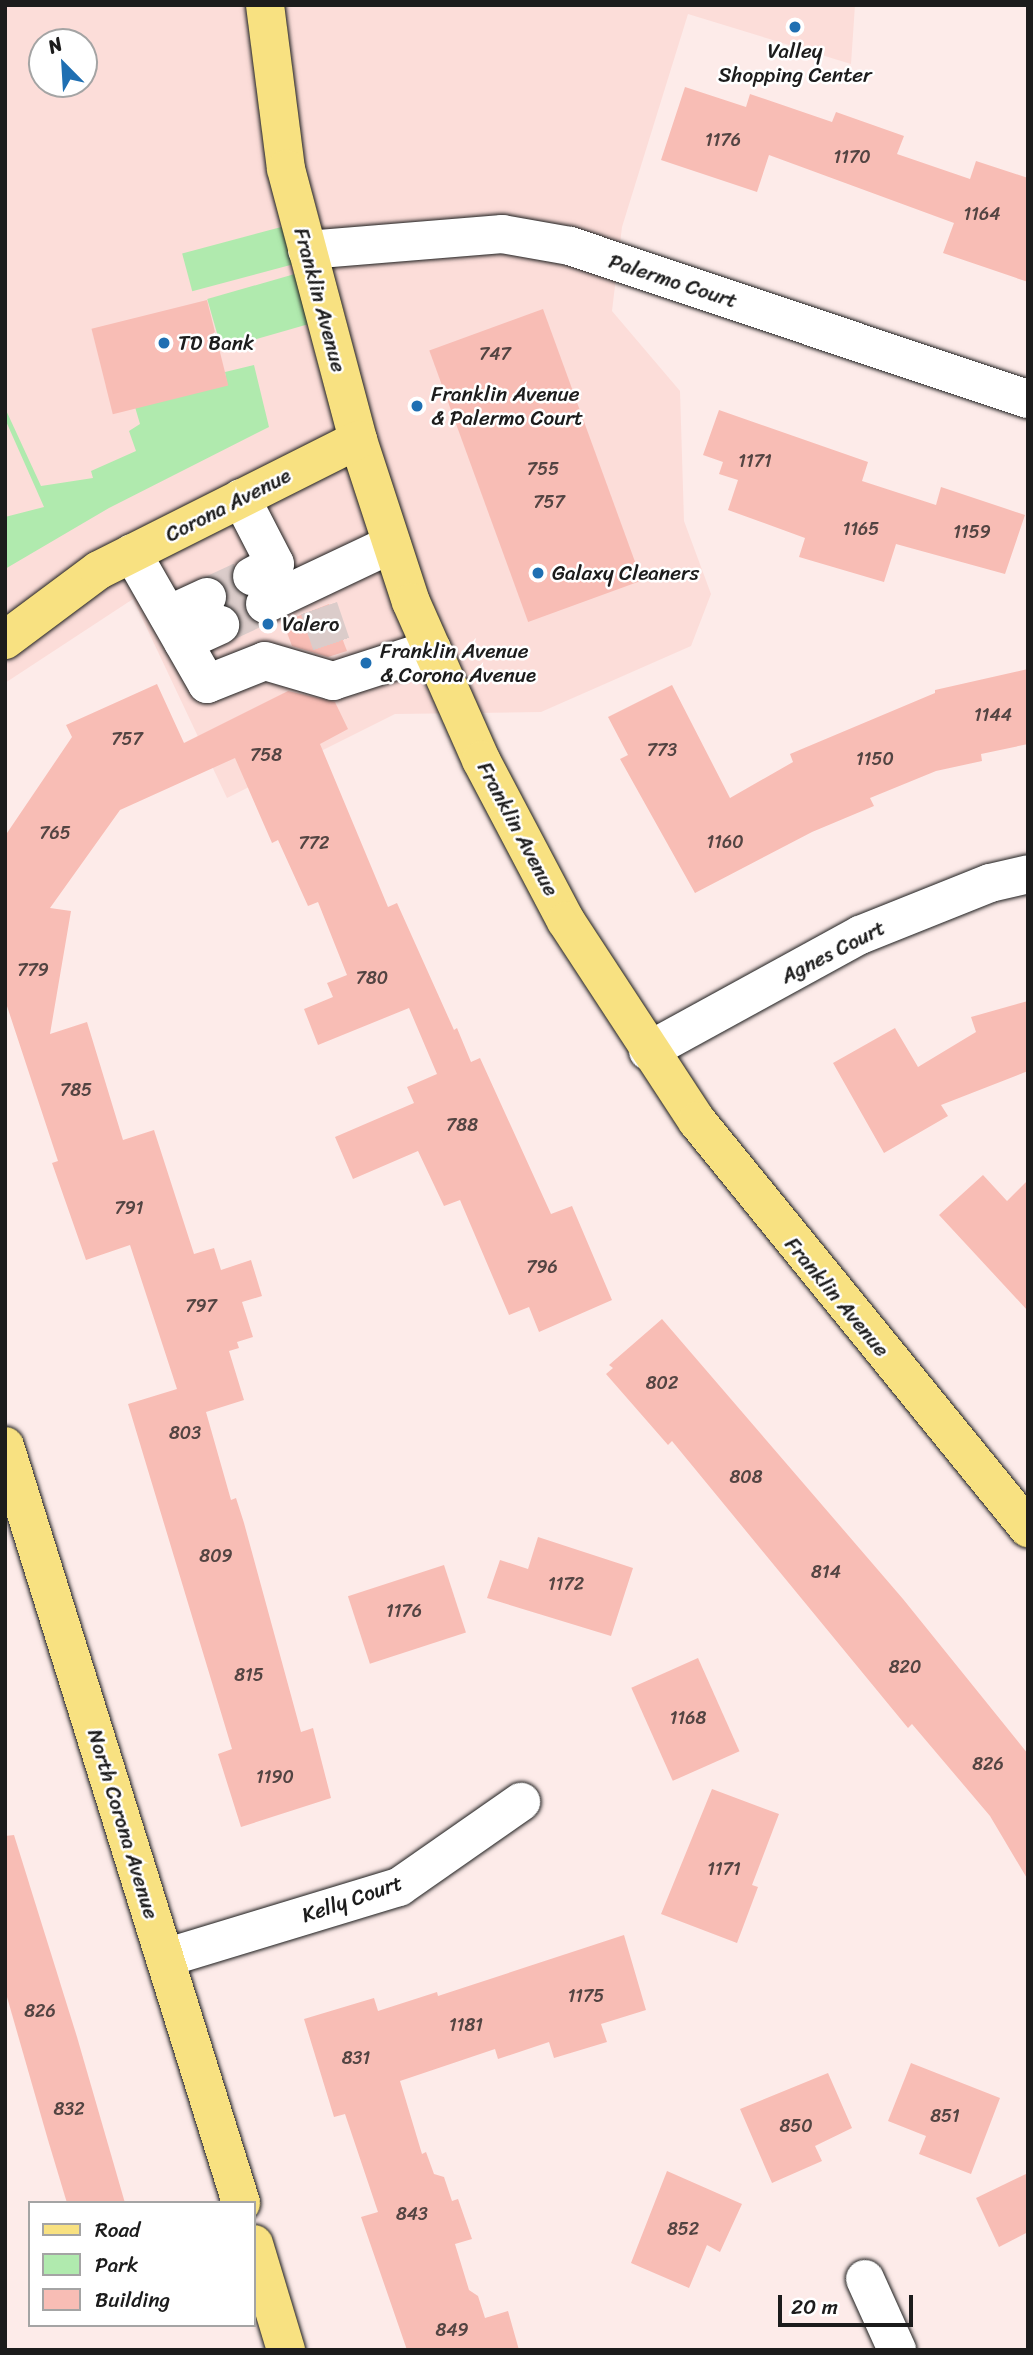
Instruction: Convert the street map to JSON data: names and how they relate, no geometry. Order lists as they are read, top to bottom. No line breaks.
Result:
{"streets":{"main road":["Franklin Avenue","Corona Avenue","North Corona Avenue"],"street":["Palermo Court","Agnes Court","Kelly Court"]},"crossings":[["Palermo Court","Franklin Avenue"],["Franklin Avenue","Corona Avenue"],["Franklin Avenue","Agnes Court"],["North Corona Avenue","Kelly Court"]],"places":["Valley Shopping Center","TD Bank","Franklin Avenue & Palermo Court","Galaxy Cleaners","Valero","Franklin Avenue & Corona Avenue"],"house_numbers":["1176","1170","1164","747","1171","755","757","1165","1159","1144","757","773","758","1150","765","1160","772","779","780","785","788","791","796","797","802","803","808","809","814","1172","1176","820","815","1168","826","1190","1171","1175","826","1181","831","832","851","850","843","852","849"],"legend":["Road","Park","Building"],"scale_bar":"20 m","north":"top left"}
